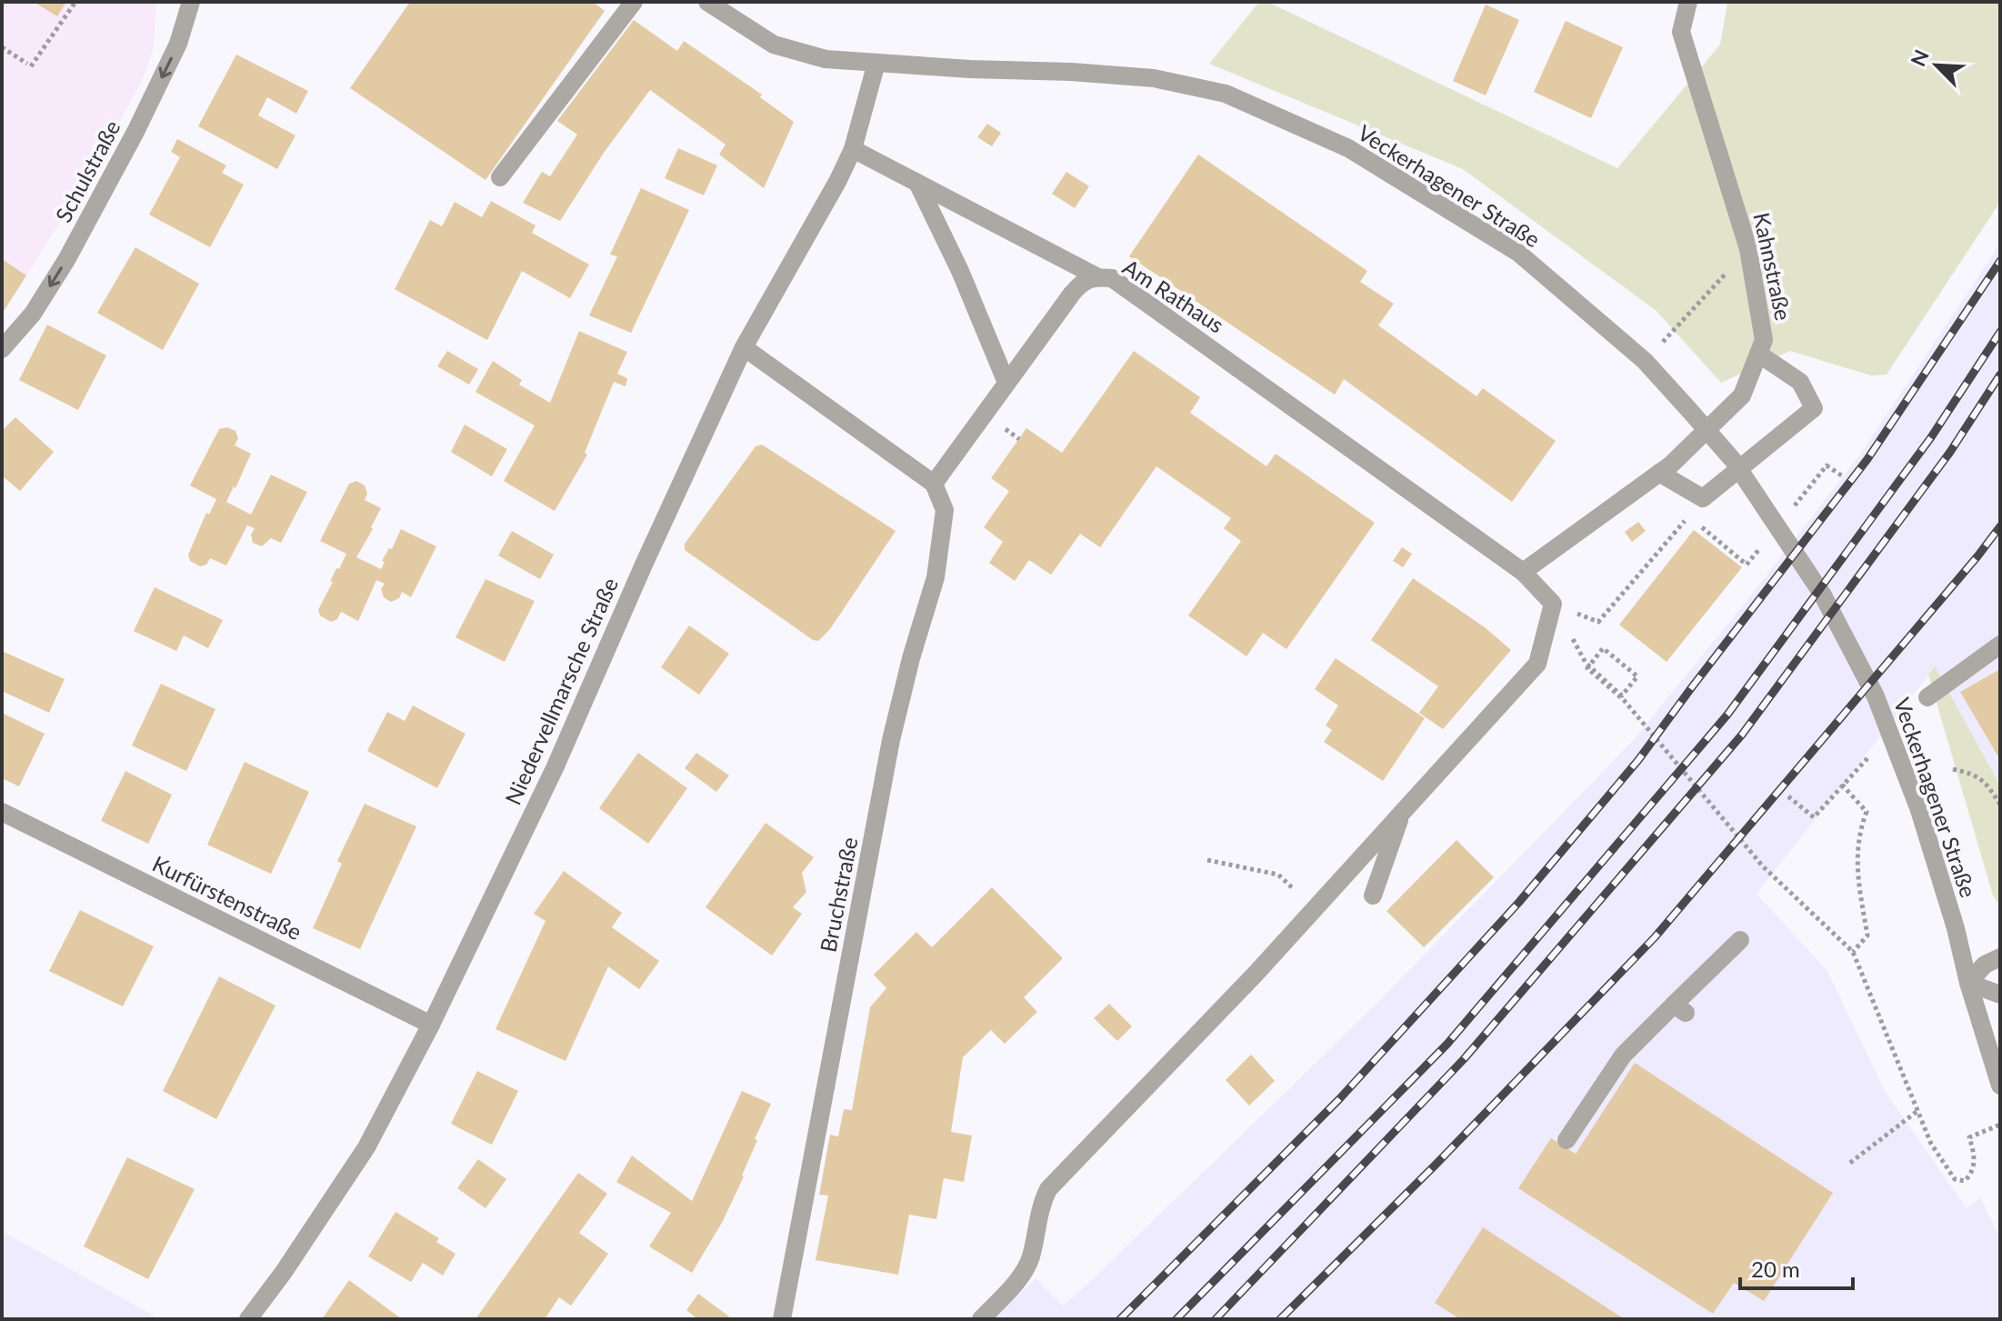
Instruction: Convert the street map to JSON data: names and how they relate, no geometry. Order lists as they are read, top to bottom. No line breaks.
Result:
{"streets":{"street":["Schulstraße","Veckerhagener Straße","Kahnstraße","Am Rathaus","Niedervellmarsche Straße","Bruchstraße","Kurfürstenstraße"]},"crossings":[["Veckerhagener Straße","Niedervellmarsche Straße"],["Kahnstraße","Am Rathaus"],["Am Rathaus","Bruchstraße"],["Niedervellmarsche Straße","Kurfürstenstraße"]],"one_way":["Schulstraße"],"scale_bar":"20 m","north":"top left"}
